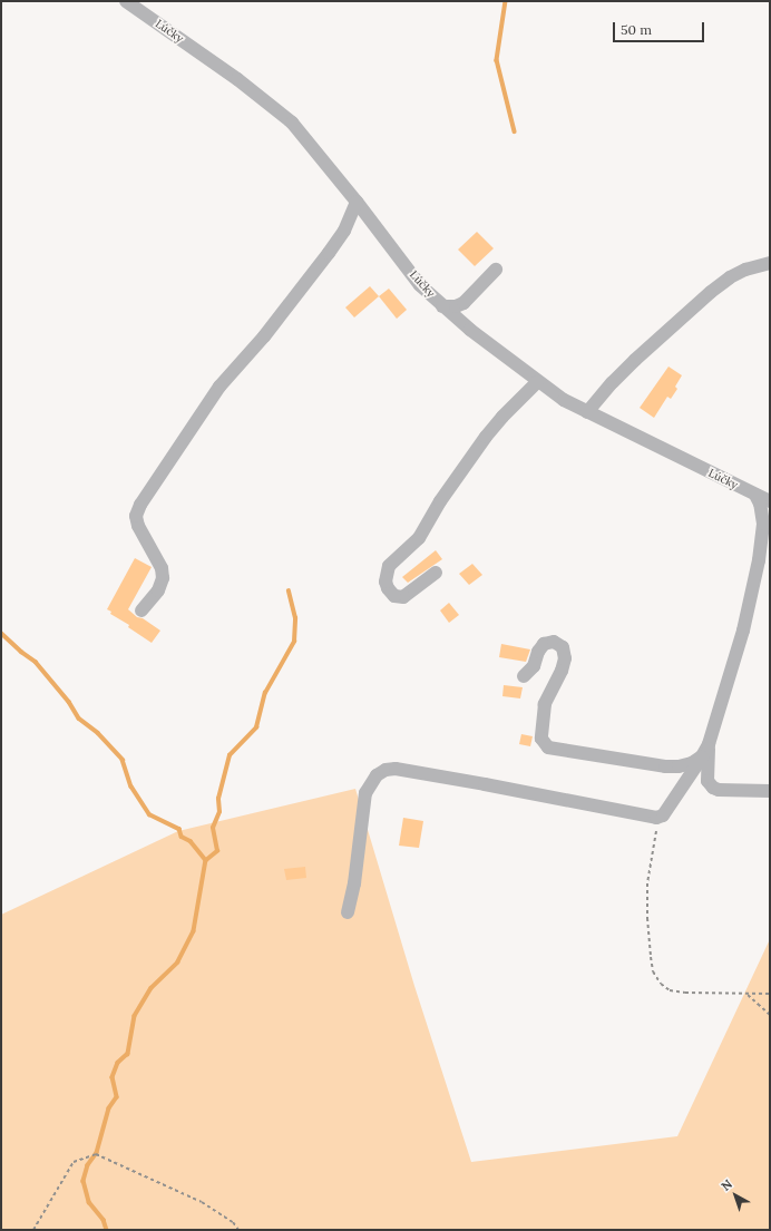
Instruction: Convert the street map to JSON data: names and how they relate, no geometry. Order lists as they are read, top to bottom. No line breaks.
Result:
{"streets":{"street":["Lúčky"]},"scale_bar":"50 m","north":"top left"}
